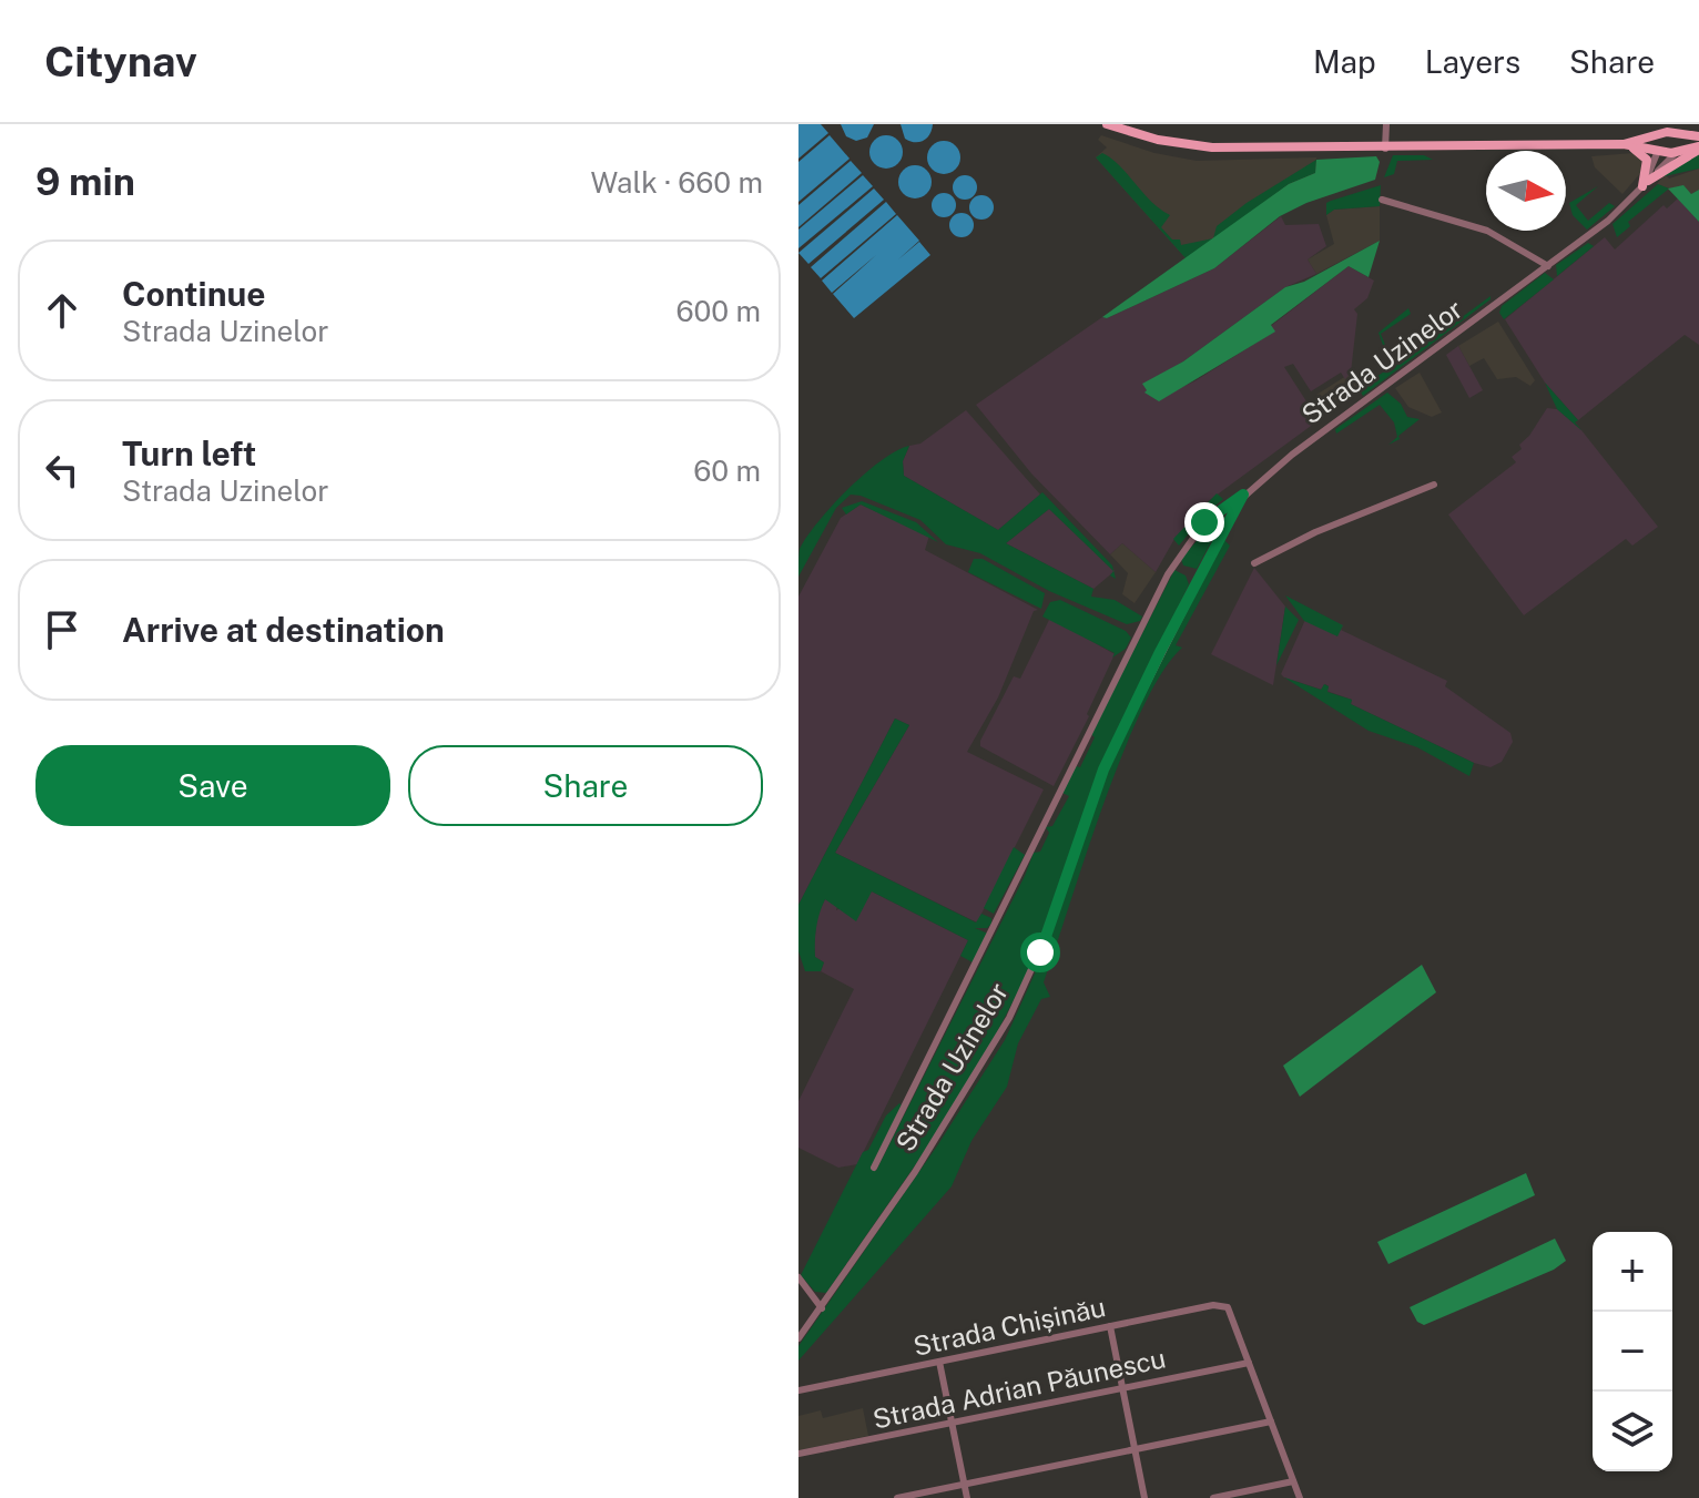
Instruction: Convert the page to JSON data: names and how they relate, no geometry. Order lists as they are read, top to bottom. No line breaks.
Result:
{"streets":{"main road":["Strada Uzinelor"],"street":["Strada Chișinău","Strada Adrian Păunescu"]},"crossings":[["Strada Chișinău","Strada Adrian Păunescu"]],"north":"right","page":{"header":"Citynav","nav":["Map","Layers","Share"],"heading":["9 min","Walk · 660 m"],"list":[["Continue","Strada Uzinelor","600 m"],["Turn left","Strada Uzinelor","60 m"],"Arrive at destination"],"buttons":["Save","Share"],"map_buttons":["+","−"]}}
